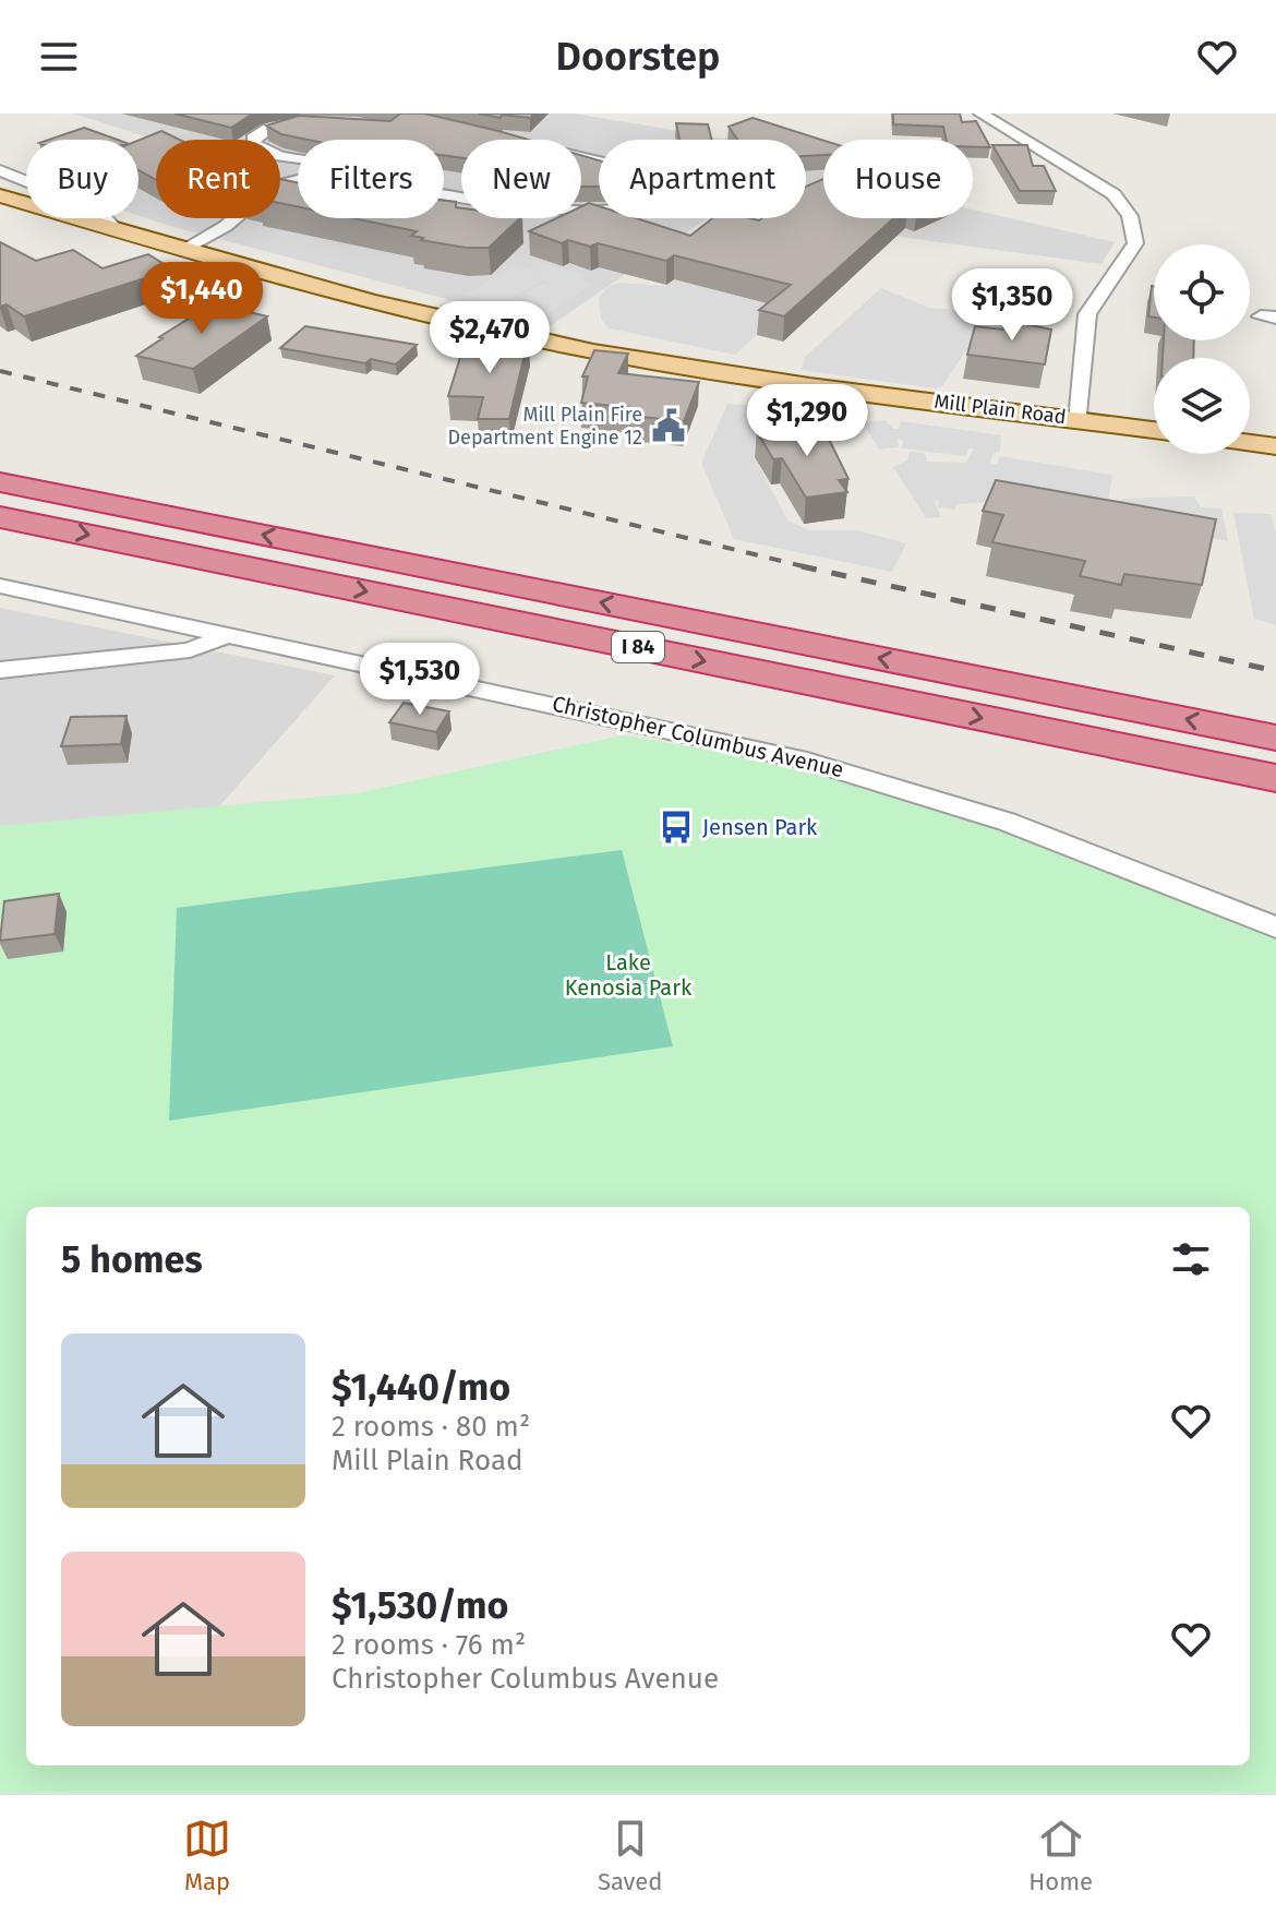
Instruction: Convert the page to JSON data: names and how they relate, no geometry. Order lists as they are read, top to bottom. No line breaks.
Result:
{"streets":{"highway":["I 84"],"main road":["Mill Plain Road"],"street":["Christopher Columbus Avenue"]},"parks":["Lake Kenosia Park"],"places":{"public building":["Mill Plain Fire Department Engine 12"],"bus stop":["Jensen Park"]},"page":{"header":"Doorstep","chip":["Buy","Rent","Filters","New","Apartment","House"],"price":["$1,440","$1,350","$2,470","$1,290","$1,530"],"heading":"5 homes","list":[{"name":"$1,440/mo","note":"2 rooms · 80 m² · Mill Plain Road"},{"name":"$1,530/mo","note":"2 rooms · 76 m² · Christopher Columbus Avenue"}],"tabs":["Map","Saved","Home"]}}
